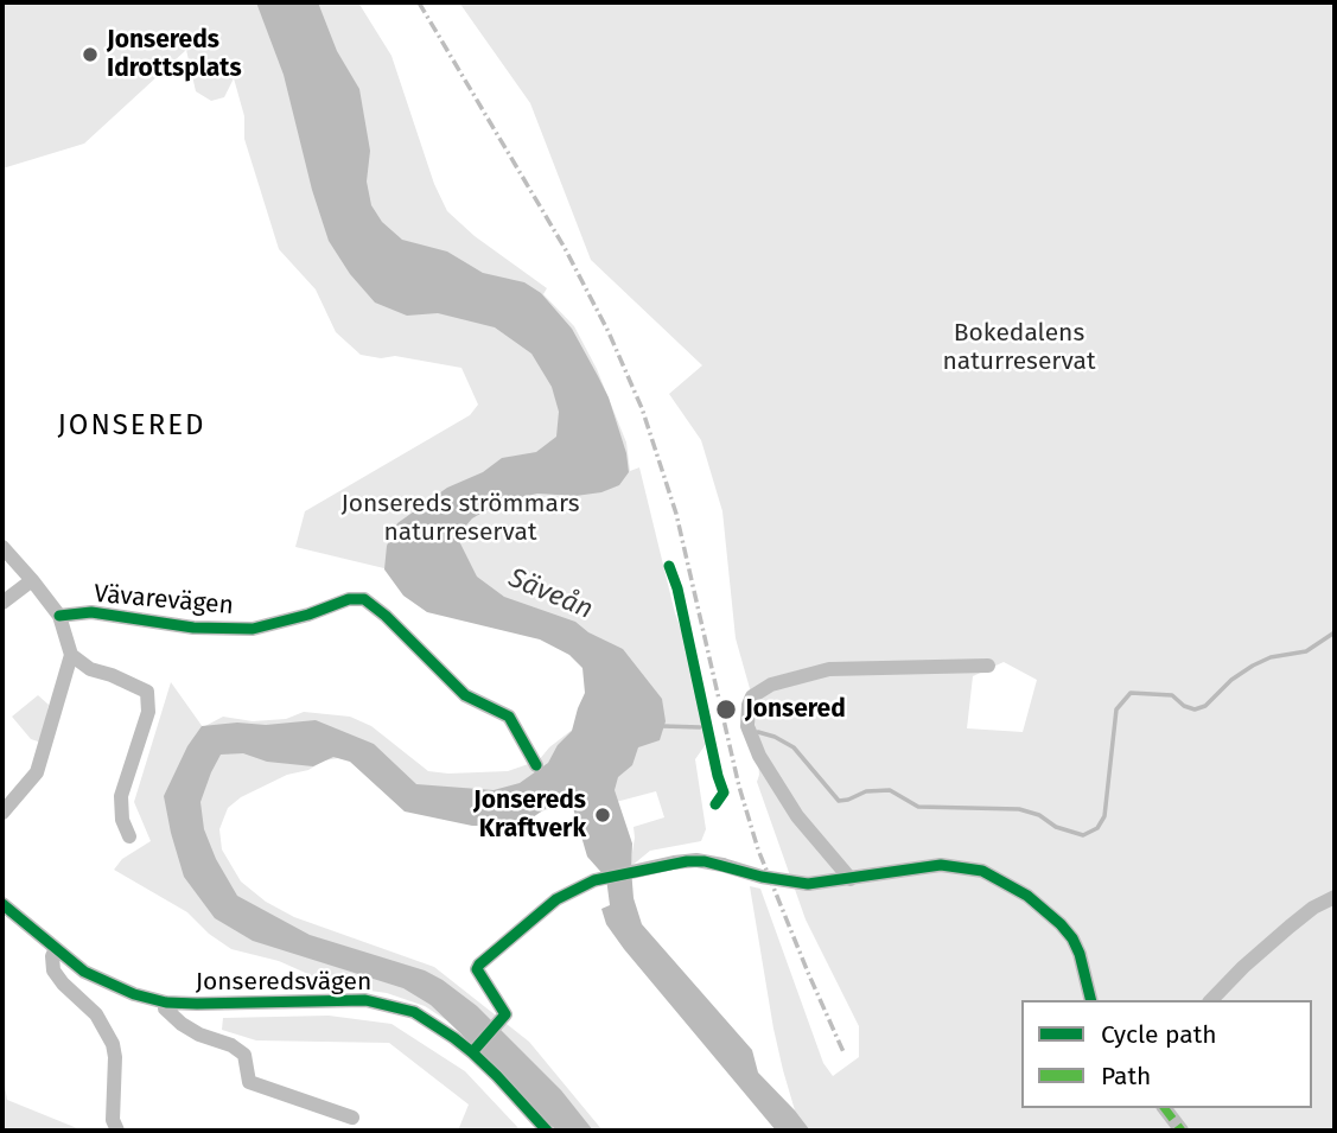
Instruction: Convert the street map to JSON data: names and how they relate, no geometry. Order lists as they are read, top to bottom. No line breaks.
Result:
{"streets":{"street":["Vävarevägen","Jonseredsvägen"]},"districts":["JONSERED"],"water":["Säveån"],"parks":["Bokedalens naturreservat","Jonsereds strömmars naturreservat"],"places":["Jonsereds Idrottsplats","Jonsered","Jonsereds Kraftverk"],"legend":["Cycle path","Path"]}
